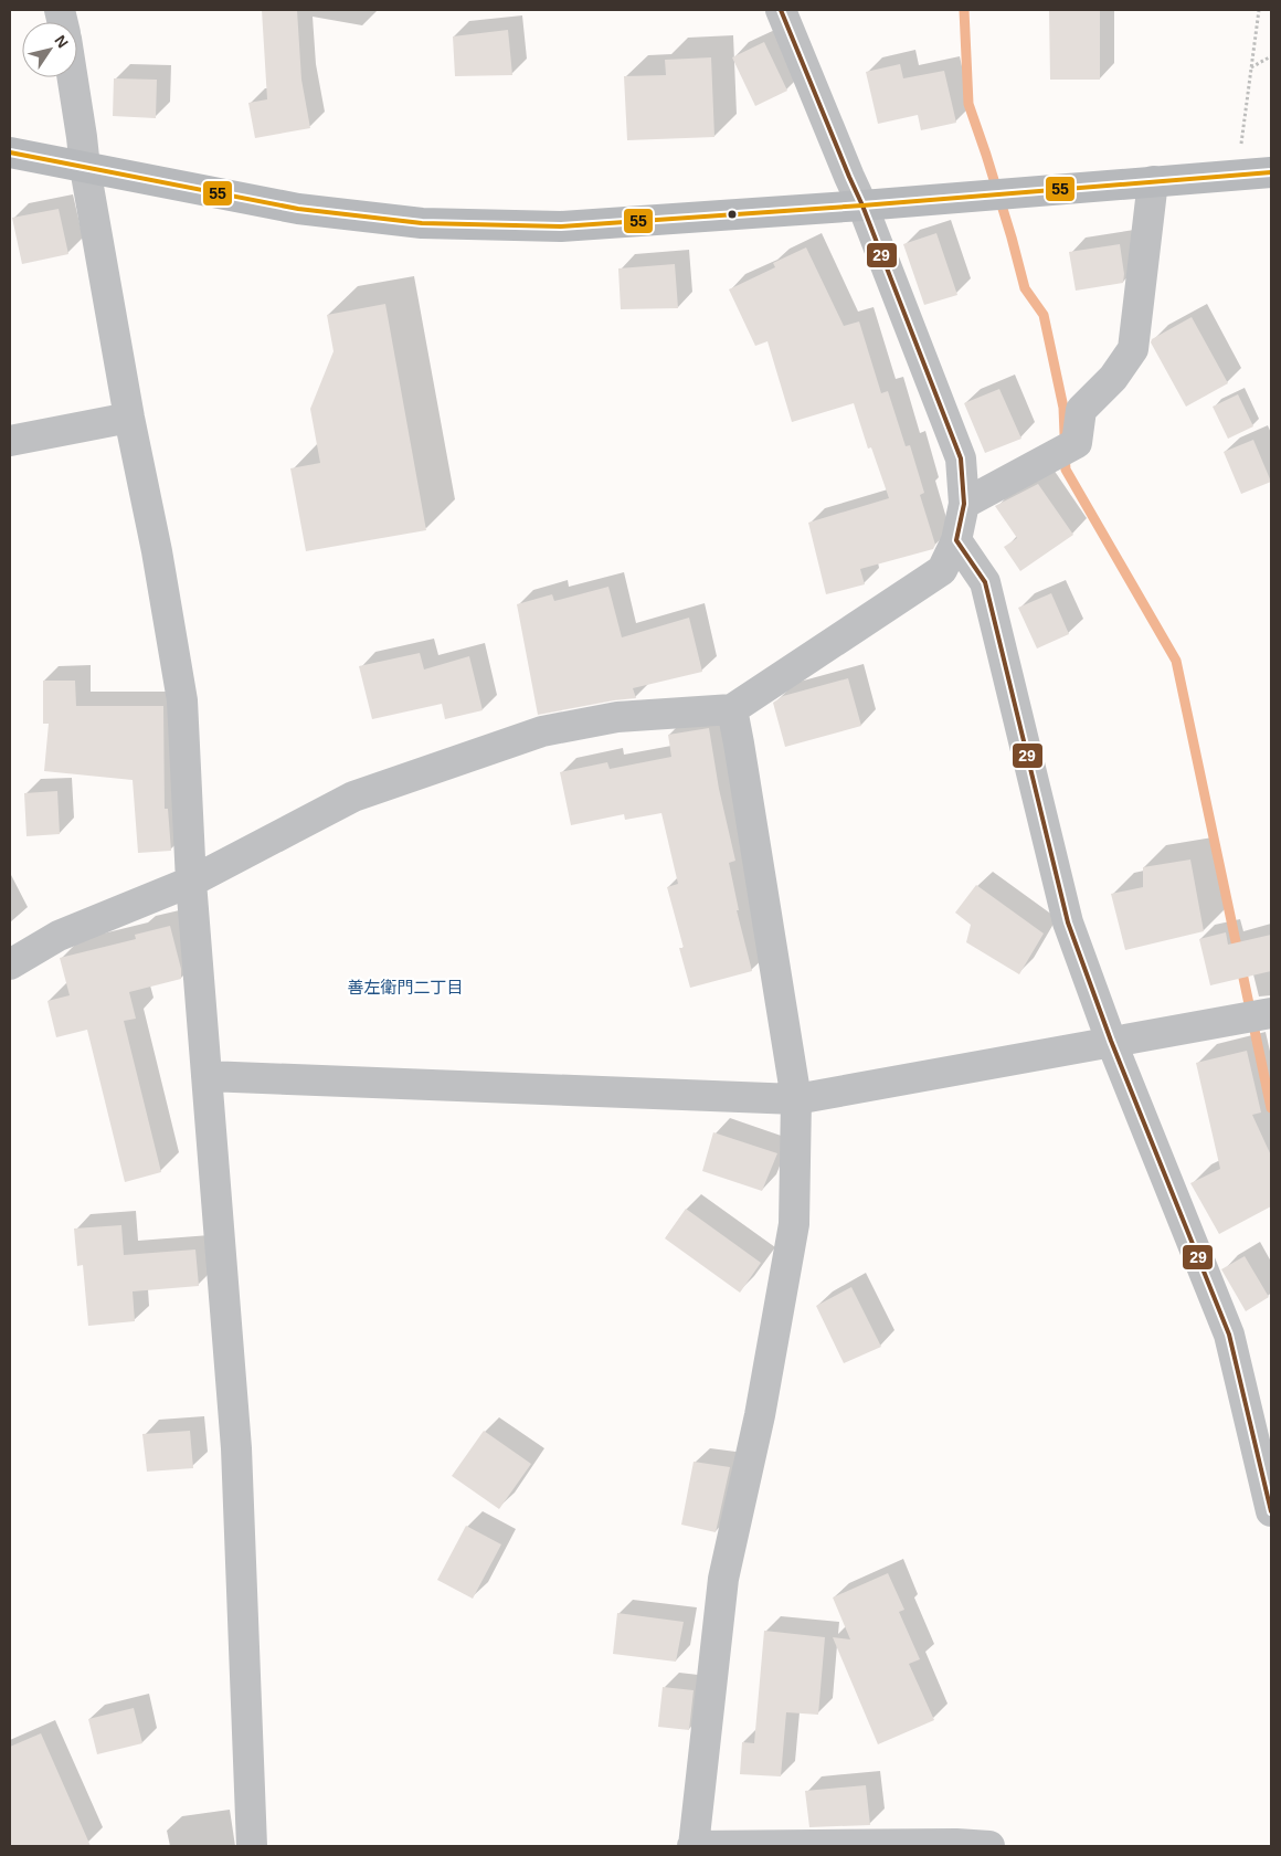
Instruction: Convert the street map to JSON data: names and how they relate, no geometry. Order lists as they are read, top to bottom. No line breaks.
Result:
{"districts":["善左衛門二丁目"],"lines":["transit line 29","transit line 55"],"north":"top right"}
